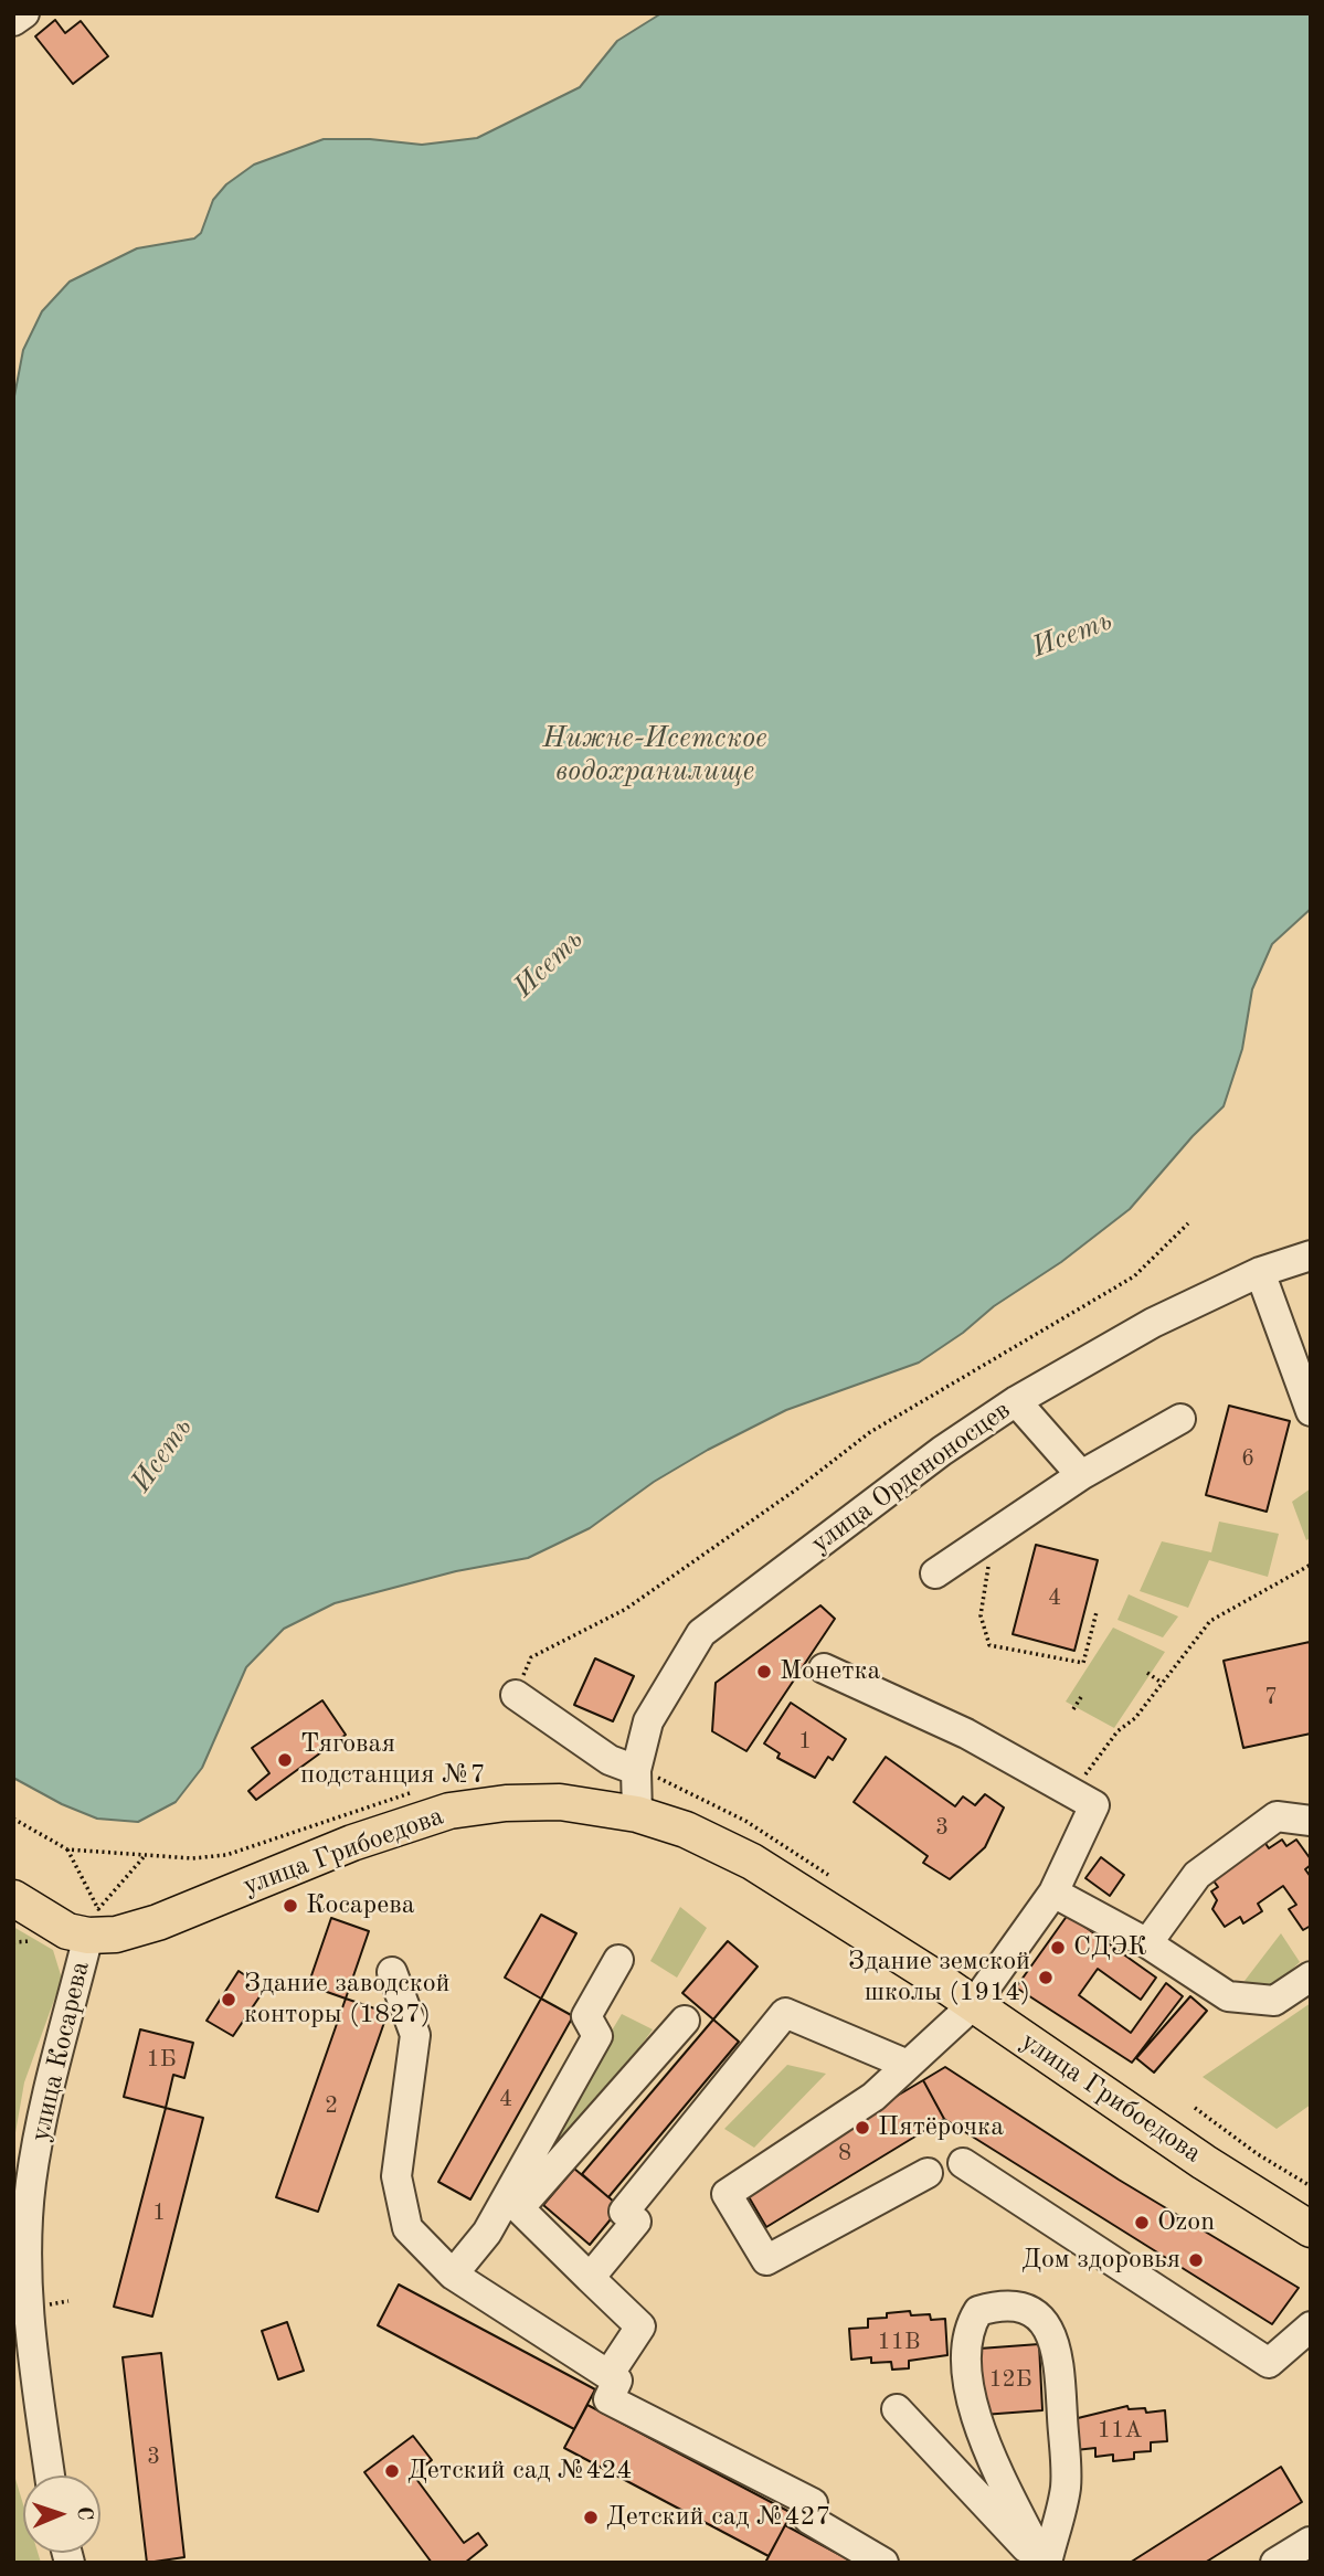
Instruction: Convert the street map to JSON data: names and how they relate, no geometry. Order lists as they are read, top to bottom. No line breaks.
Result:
{"streets":{"main road":["улица Грибоедова"],"street":["улица Орденоносцев","улица Косарева"]},"crossings":[["улица Орденоносцев","улица Грибоедова"],["улица Грибоедова","улица Косарева"]],"water":["Исеть","Нижне-Исетское водохранилище"],"places":["Монетка","Тяговая подстанция №7","Косарева","СДЭК","Здание земской школы (1914)","Здание заводской конторы (1827)","Пятёрочка","Ozon","Дом здоровья","Детский сад №424","Детский сад №427"],"house_numbers":["6","4","7","1","3","1Б","4","2","8","1","11В","12Б","11А","3"],"north":"right"}
